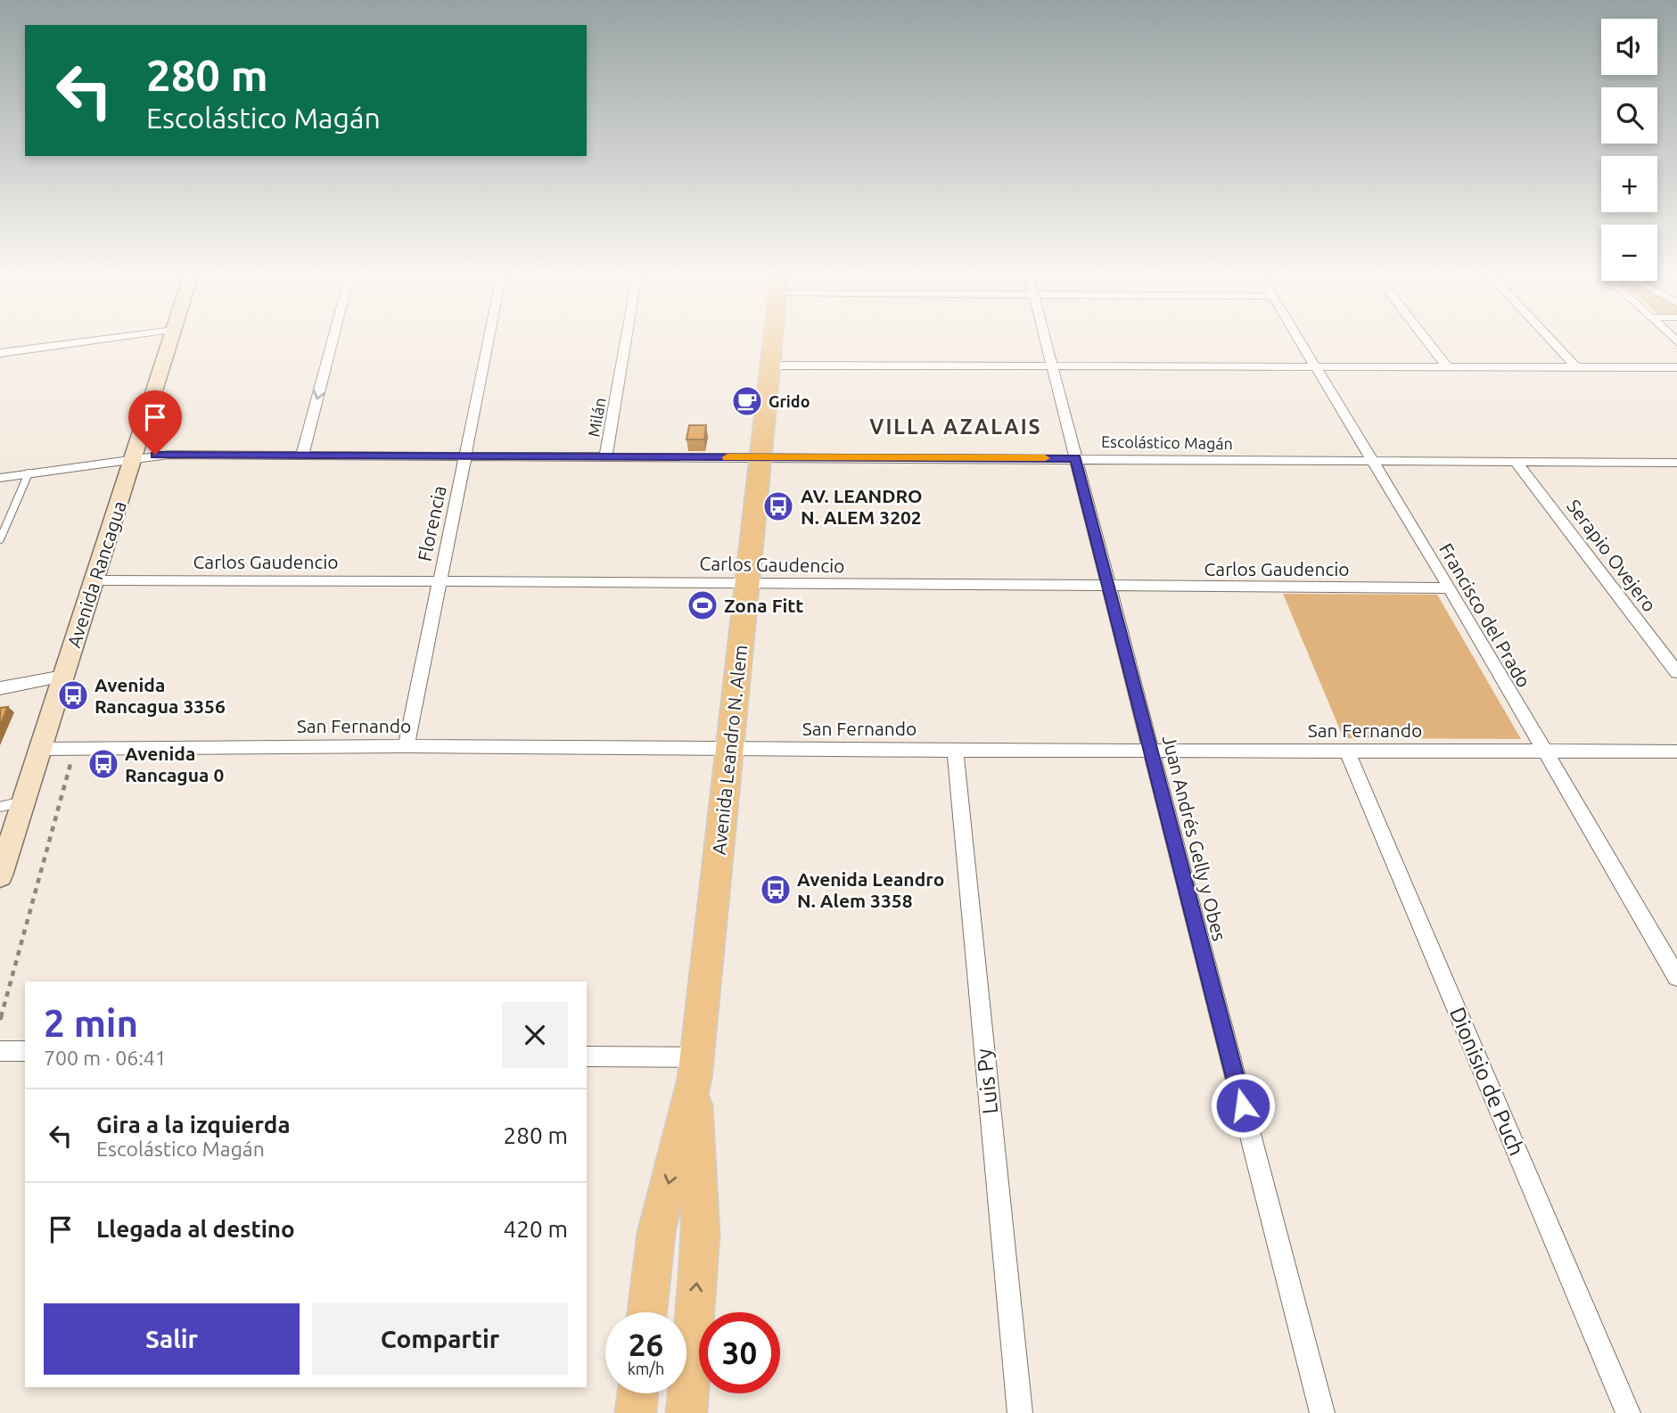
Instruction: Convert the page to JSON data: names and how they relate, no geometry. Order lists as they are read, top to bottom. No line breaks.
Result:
{"streets":{"main road":["Avenida Rancagua","Avenida Leandro N. Alem"],"street":["Milán","Escolástico Magán","Florencia","Serapio Ovejero","Carlos Gaudencio","Francisco del Prado","San Fernando","Juan Andrés Gelly y Obes","Luis Py","Dionisio de Puch"]},"crossings":[["Milán","Escolástico Magán"],["Escolástico Magán","Florencia"],["Escolástico Magán","Serapio Ovejero"],["Escolástico Magán","Avenida Rancagua"],["Escolástico Magán","Francisco del Prado"],["Escolástico Magán","Avenida Leandro N. Alem"],["Escolástico Magán","Juan Andrés Gelly y Obes"],["Florencia","Carlos Gaudencio"],["Florencia","San Fernando"],["Carlos Gaudencio","Avenida Rancagua"],["Carlos Gaudencio","Francisco del Prado"],["Carlos Gaudencio","Avenida Leandro N. Alem"],["Carlos Gaudencio","Juan Andrés Gelly y Obes"],["Avenida Rancagua","San Fernando"],["Francisco del Prado","San Fernando"],["San Fernando","Avenida Leandro N. Alem"],["San Fernando","Juan Andrés Gelly y Obes"],["San Fernando","Luis Py"],["San Fernando","Dionisio de Puch"]],"districts":["VILLA AZALAIS"],"places":{"cafe":["Grido"],"bus stop":["AV. LEANDRO N. ALEM 3202","Avenida Rancagua 3356","Avenida Rancagua 0","Avenida Leandro N. Alem 3358"],"sports":["Zona Fitt"]},"page":{"map_buttons":["+","−"],"turn":["280 m","Escolástico Magán"],"heading":["2 min","700 m · 06:41"],"list":[{"name":"Gira a la izquierda","note":"Escolástico Magán","value":"280 m"},{"name":"Llegada al destino","value":"420 m"}],"buttons":["Salir","Compartir"],"speed":"26 km/h","limit":"30"}}
